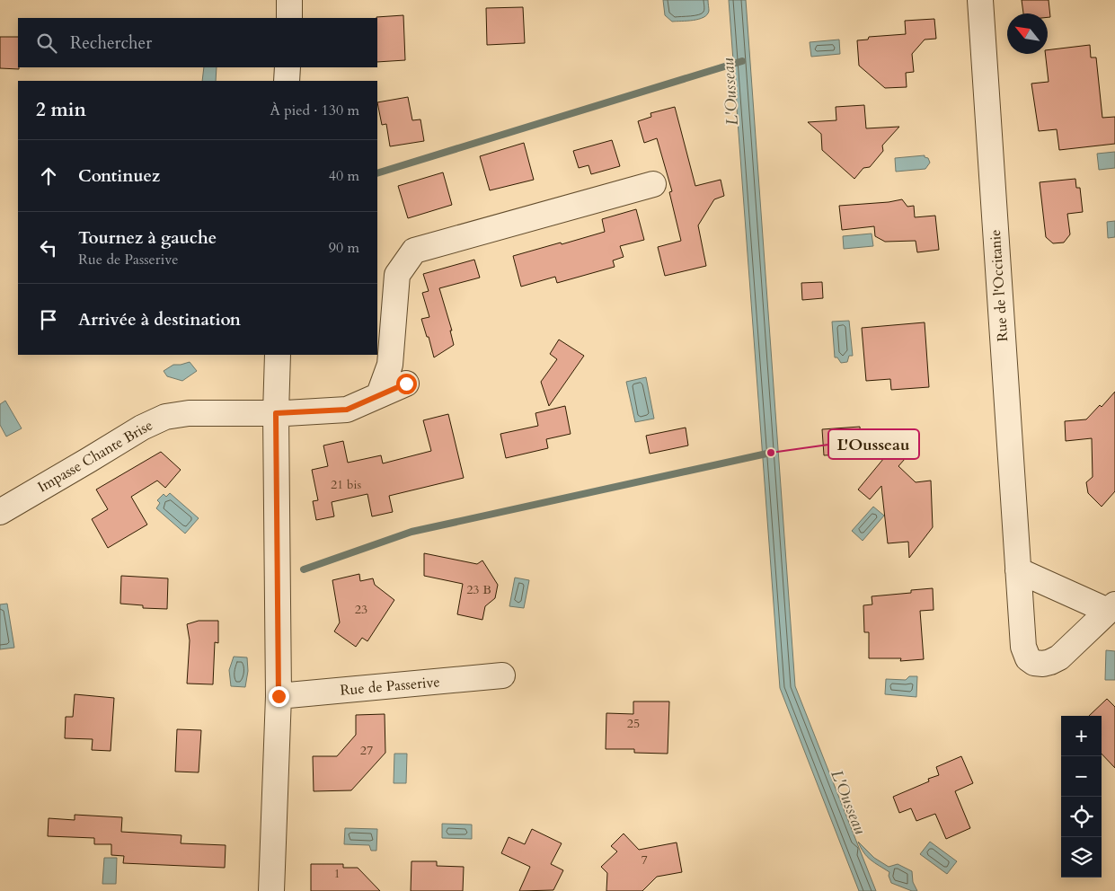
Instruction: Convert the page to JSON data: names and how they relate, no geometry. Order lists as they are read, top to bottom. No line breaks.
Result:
{"streets":{"street":["Rue de l'Occitanie","Impasse Chante Brise","Rue de Passerive"]},"water":["L'Ousseau"],"places":["L'Ousseau"],"house_numbers":["21 bis","23 B","23","25","27","7","1"],"north":"top left","page":{"search":"Rechercher","heading":["2 min","À pied · 130 m"],"list":[["Continuez","40 m"],["Tournez à gauche","Rue de Passerive","90 m"],"Arrivée à destination"],"map_buttons":["+","−"]}}
